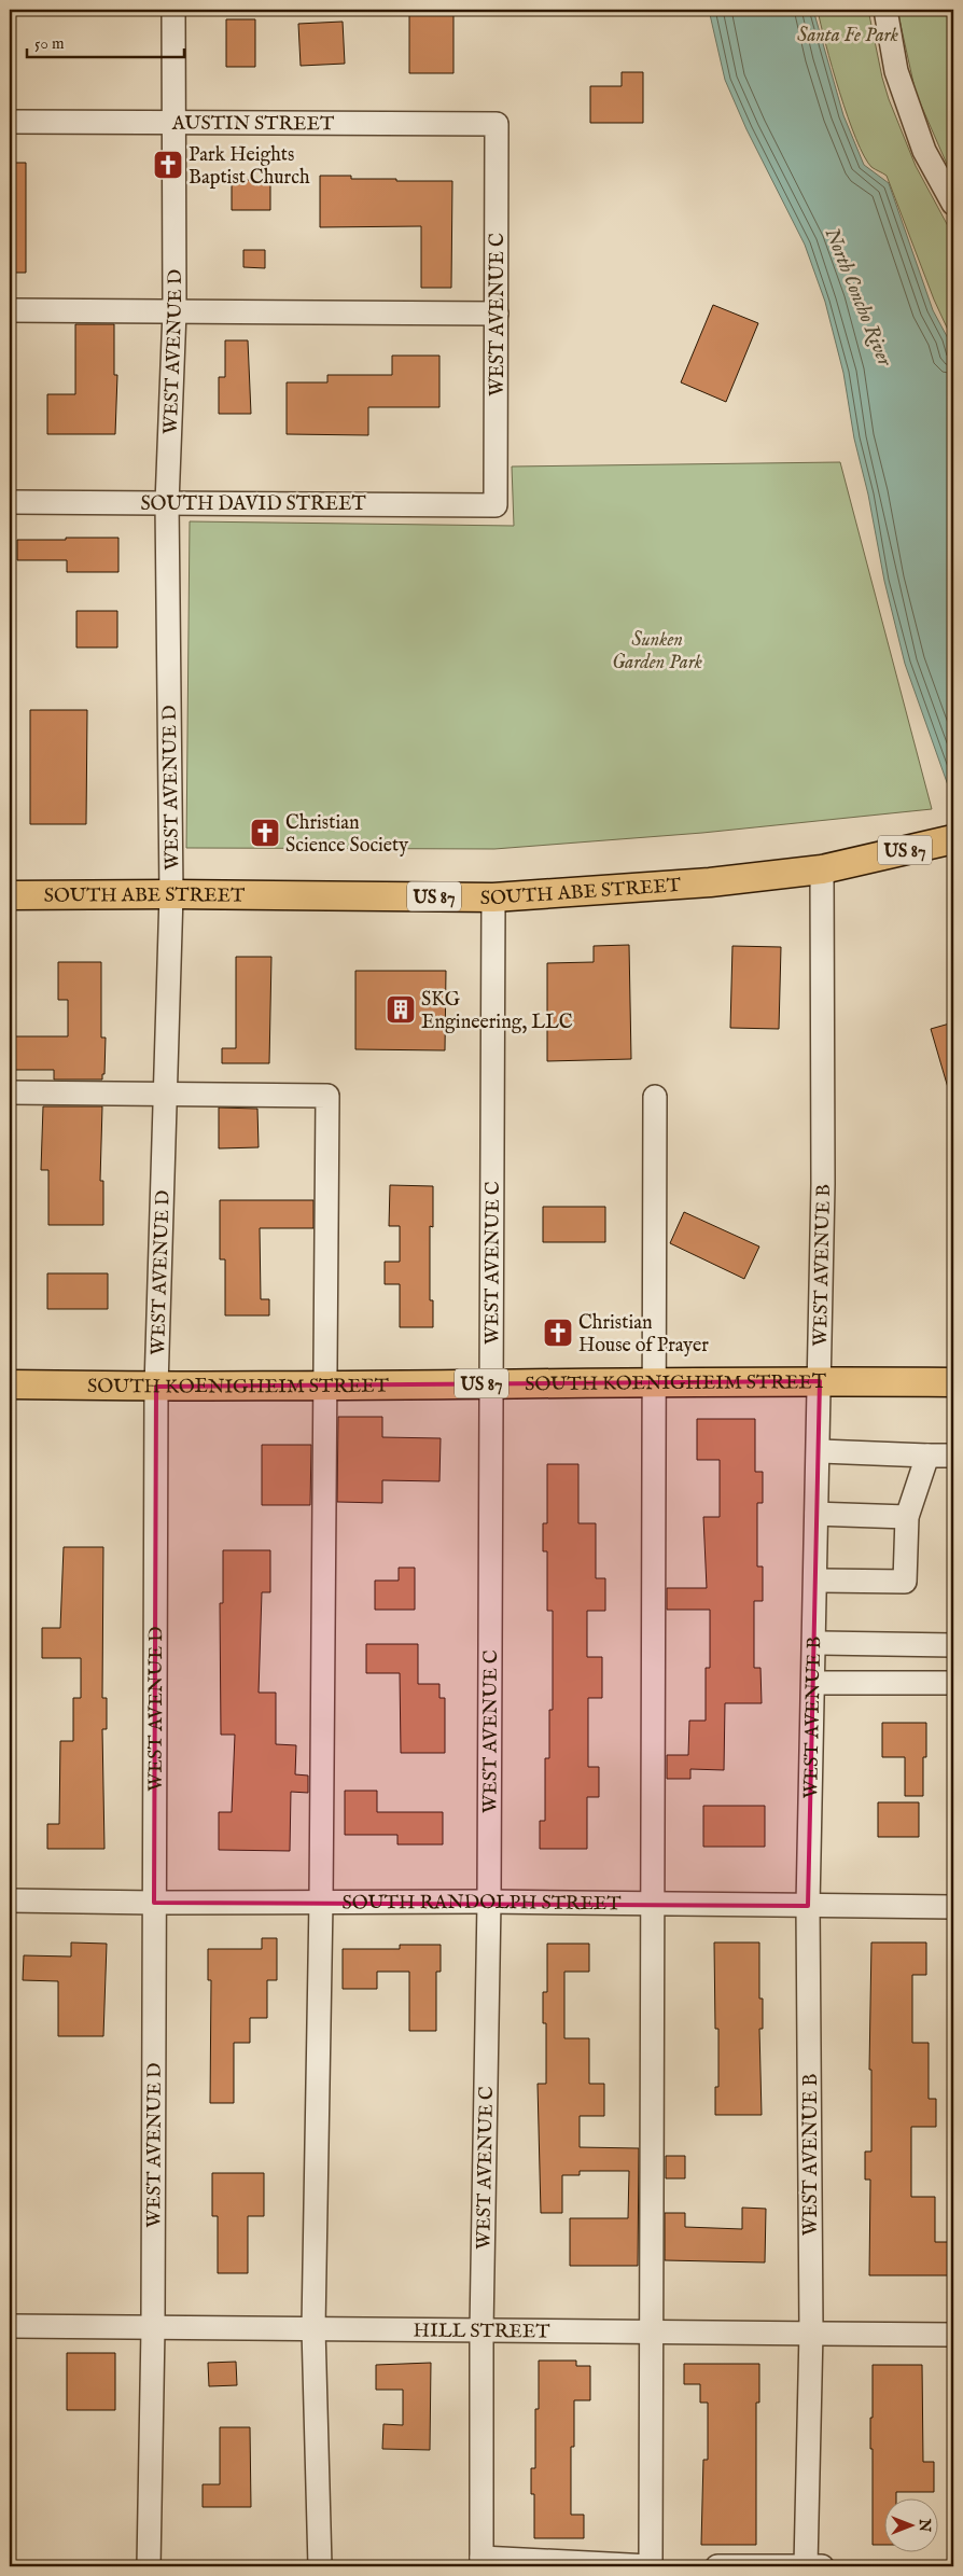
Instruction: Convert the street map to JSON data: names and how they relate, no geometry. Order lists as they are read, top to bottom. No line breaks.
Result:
{"streets":{"main road":["US 87","SOUTH ABE STREET","SOUTH KOENIGHEIM STREET"],"street":["AUSTIN STREET","WEST AVENUE C","WEST AVENUE D","SOUTH DAVID STREET","WEST AVENUE B","SOUTH RANDOLPH STREET","HILL STREET"]},"crossings":[["AUSTIN STREET","WEST AVENUE C"],["AUSTIN STREET","WEST AVENUE D"],["WEST AVENUE C","SOUTH DAVID STREET"],["WEST AVENUE C","SOUTH ABE STREET"],["WEST AVENUE C","SOUTH KOENIGHEIM STREET"],["WEST AVENUE C","SOUTH RANDOLPH STREET"],["WEST AVENUE C","HILL STREET"],["WEST AVENUE D","SOUTH DAVID STREET"],["WEST AVENUE D","SOUTH ABE STREET"],["WEST AVENUE D","SOUTH KOENIGHEIM STREET"],["WEST AVENUE D","SOUTH RANDOLPH STREET"],["WEST AVENUE D","HILL STREET"],["SOUTH ABE STREET","WEST AVENUE B"],["WEST AVENUE B","SOUTH KOENIGHEIM STREET"],["WEST AVENUE B","SOUTH RANDOLPH STREET"],["WEST AVENUE B","HILL STREET"]],"water":["North Concho River"],"parks":["Santa Fe Park","Sunken Garden Park"],"places":{"church":["Park Heights Baptist Church","Christian Science Society","Christian House of Prayer"],"building":["SKG Engineering, LLC"]},"scale_bar":"50 m","north":"right"}
